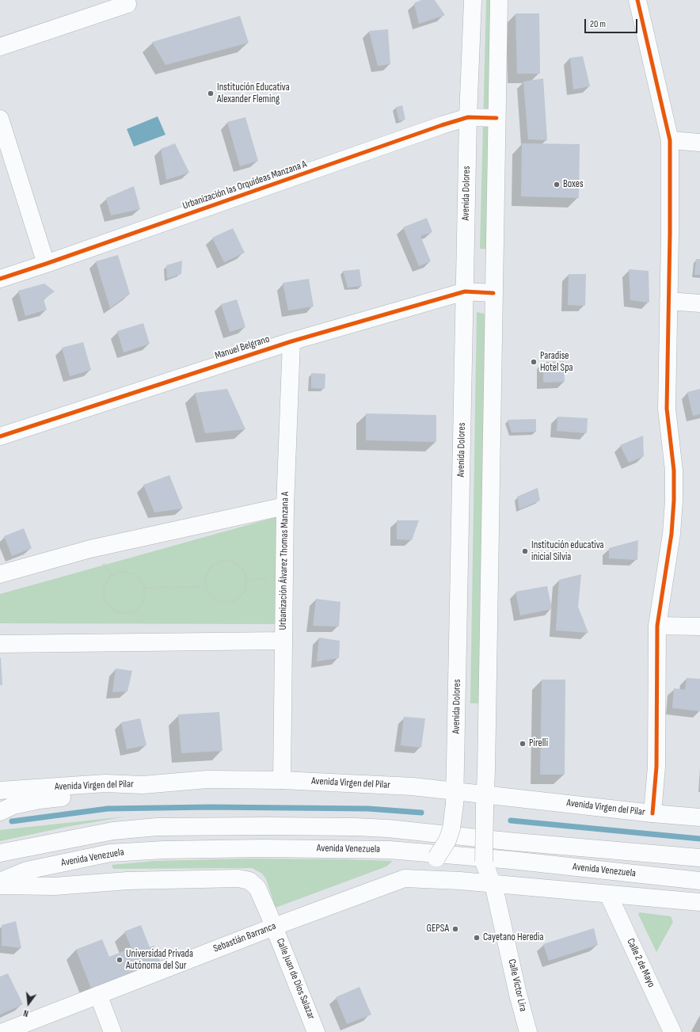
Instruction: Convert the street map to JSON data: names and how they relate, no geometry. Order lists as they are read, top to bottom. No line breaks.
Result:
{"streets":{"main road":["Urbanización las Orquídeas Manzana A","Avenida Dolores","Manuel Belgrano","Urbanización Álvarez Thomas Manzana A","Avenida Virgen del Pilar","Avenida Venezuela","Sebastián Barranca","Calle 2 de Mayo","Calle Juan de Dios Salazar","Calle Víctor Lira"]},"crossings":[["Urbanización las Orquídeas Manzana A","Avenida Dolores"],["Avenida Dolores","Manuel Belgrano"],["Avenida Dolores","Avenida Virgen del Pilar"],["Avenida Dolores","Sebastián Barranca"],["Manuel Belgrano","Urbanización Álvarez Thomas Manzana A"],["Urbanización Álvarez Thomas Manzana A","Avenida Virgen del Pilar"],["Sebastián Barranca","Calle Juan de Dios Salazar"],["Sebastián Barranca","Calle Víctor Lira"]],"places":["Institución Educativa Alexander Fleming","Boxes","Paradise Hotel Spa","Institución educativa inicial Silvia","Pirelli","GEPSA","Cayetano Heredia","Universidad Privada Autónoma del Sur"],"scale_bar":"20 m","north":"bottom"}
